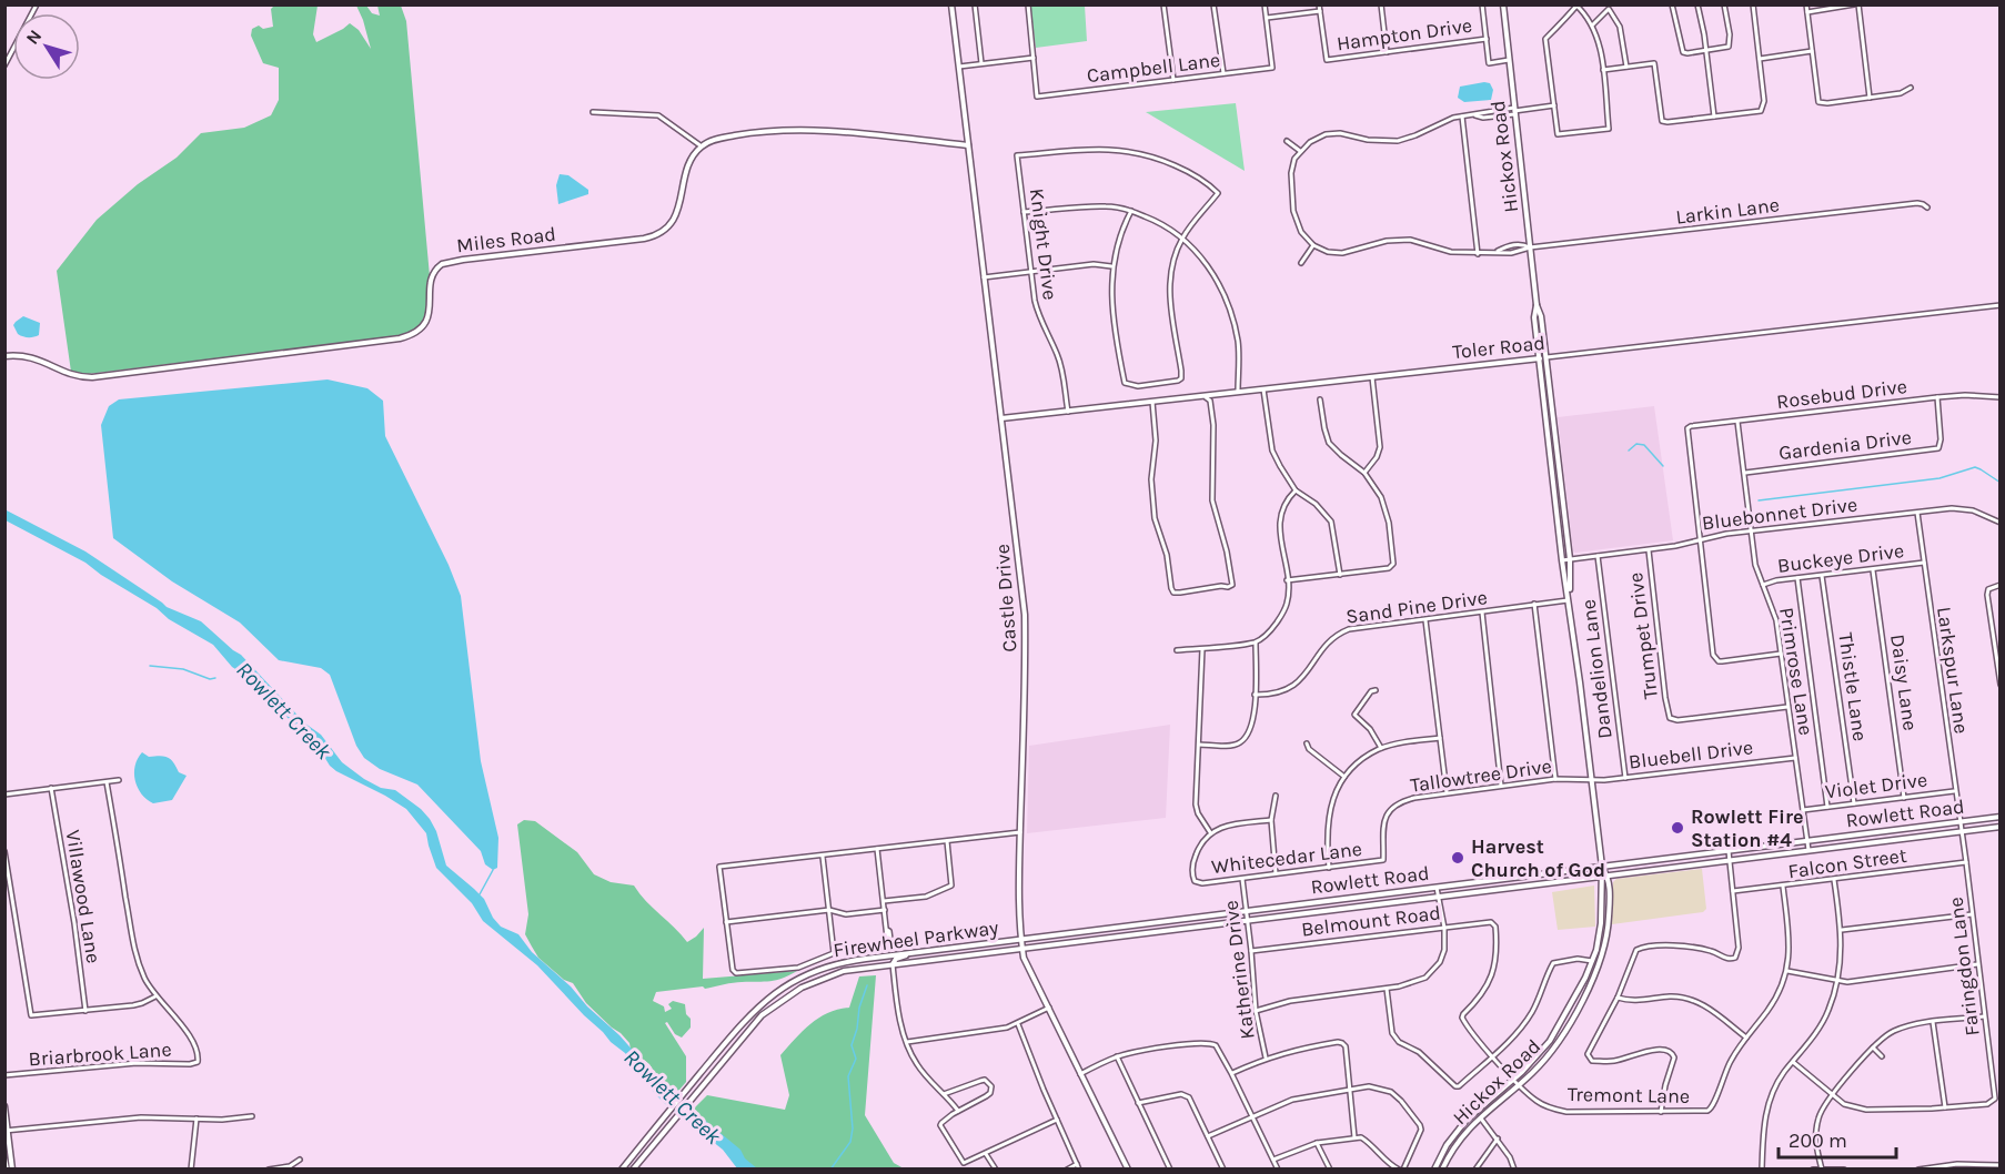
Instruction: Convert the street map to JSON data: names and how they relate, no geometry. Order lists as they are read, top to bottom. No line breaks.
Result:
{"streets":{"street":["Hampton Drive","Campbell Lane","Hickox Road","Larkin Lane","Miles Road","Knight Drive","Toler Road","Rosebud Drive","Gardenia Drive","Bluebonnet Drive","Buckeye Drive","Castle Drive","Sand Pine Drive","Trumpet Drive","Dandelion Lane","Larkspur Lane","Primrose Lane","Daisy Lane","Thistle Lane","Bluebell Drive","Tallowtree Drive","Violet Drive","Rowlett Road","Whitecedar Lane","Falcon Street","Villawood Lane","Belmount Road","Firewheel Parkway","Faringdon Lane","Katherine Drive","Briarbrook Lane","Tremont Lane"]},"crossings":[["Hickox Road","Larkin Lane"],["Hickox Road","Toler Road"],["Hickox Road","Bluebonnet Drive"],["Hickox Road","Sand Pine Drive"],["Hickox Road","Bluebell Drive"],["Hickox Road","Tallowtree Drive"],["Hickox Road","Rowlett Road"],["Hickox Road","Tremont Lane"],["Knight Drive","Toler Road"],["Toler Road","Castle Drive"],["Rosebud Drive","Gardenia Drive"],["Rosebud Drive","Bluebonnet Drive"],["Rosebud Drive","Primrose Lane"],["Gardenia Drive","Primrose Lane"],["Bluebonnet Drive","Trumpet Drive"],["Bluebonnet Drive","Dandelion Lane"],["Bluebonnet Drive","Larkspur Lane"],["Bluebonnet Drive","Primrose Lane"],["Buckeye Drive","Larkspur Lane"],["Buckeye Drive","Primrose Lane"],["Buckeye Drive","Daisy Lane"],["Buckeye Drive","Thistle Lane"],["Castle Drive","Rowlett Road"],["Castle Drive","Firewheel Parkway"],["Trumpet Drive","Primrose Lane"],["Dandelion Lane","Bluebell Drive"],["Larkspur Lane","Violet Drive"],["Larkspur Lane","Rowlett Road"],["Larkspur Lane","Faringdon Lane"],["Primrose Lane","Bluebell Drive"],["Primrose Lane","Violet Drive"],["Primrose Lane","Rowlett Road"],["Daisy Lane","Violet Drive"],["Thistle Lane","Violet Drive"],["Bluebell Drive","Tallowtree Drive"],["Tallowtree Drive","Whitecedar Lane"],["Rowlett Road","Firewheel Parkway"],["Rowlett Road","Faringdon Lane"],["Rowlett Road","Katherine Drive"],["Whitecedar Lane","Katherine Drive"],["Falcon Street","Faringdon Lane"],["Belmount Road","Katherine Drive"],["Belmount Road","Tremont Lane"]],"water":["Rowlett Creek"],"places":["Rowlett Fire Station #4","Harvest Church of God"],"scale_bar":"200 m","north":"top left"}
